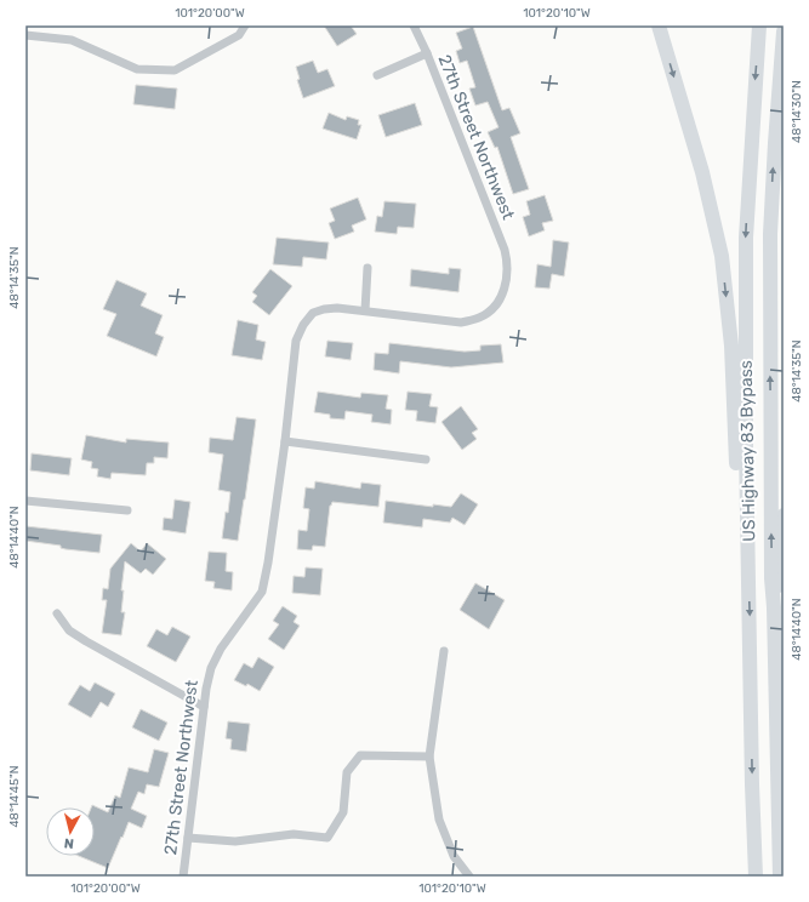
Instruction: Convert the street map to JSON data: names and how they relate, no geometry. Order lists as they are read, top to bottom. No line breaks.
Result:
{"streets":{"highway":["US Highway 83 Bypass"],"street":["27th Street Northwest"]},"north":"bottom","coordinates":["101°20'00\"W","101°20'10\"W","48°14'30\"N","48°14'35\"N","48°14'40\"N","48°14'45\"N"]}
